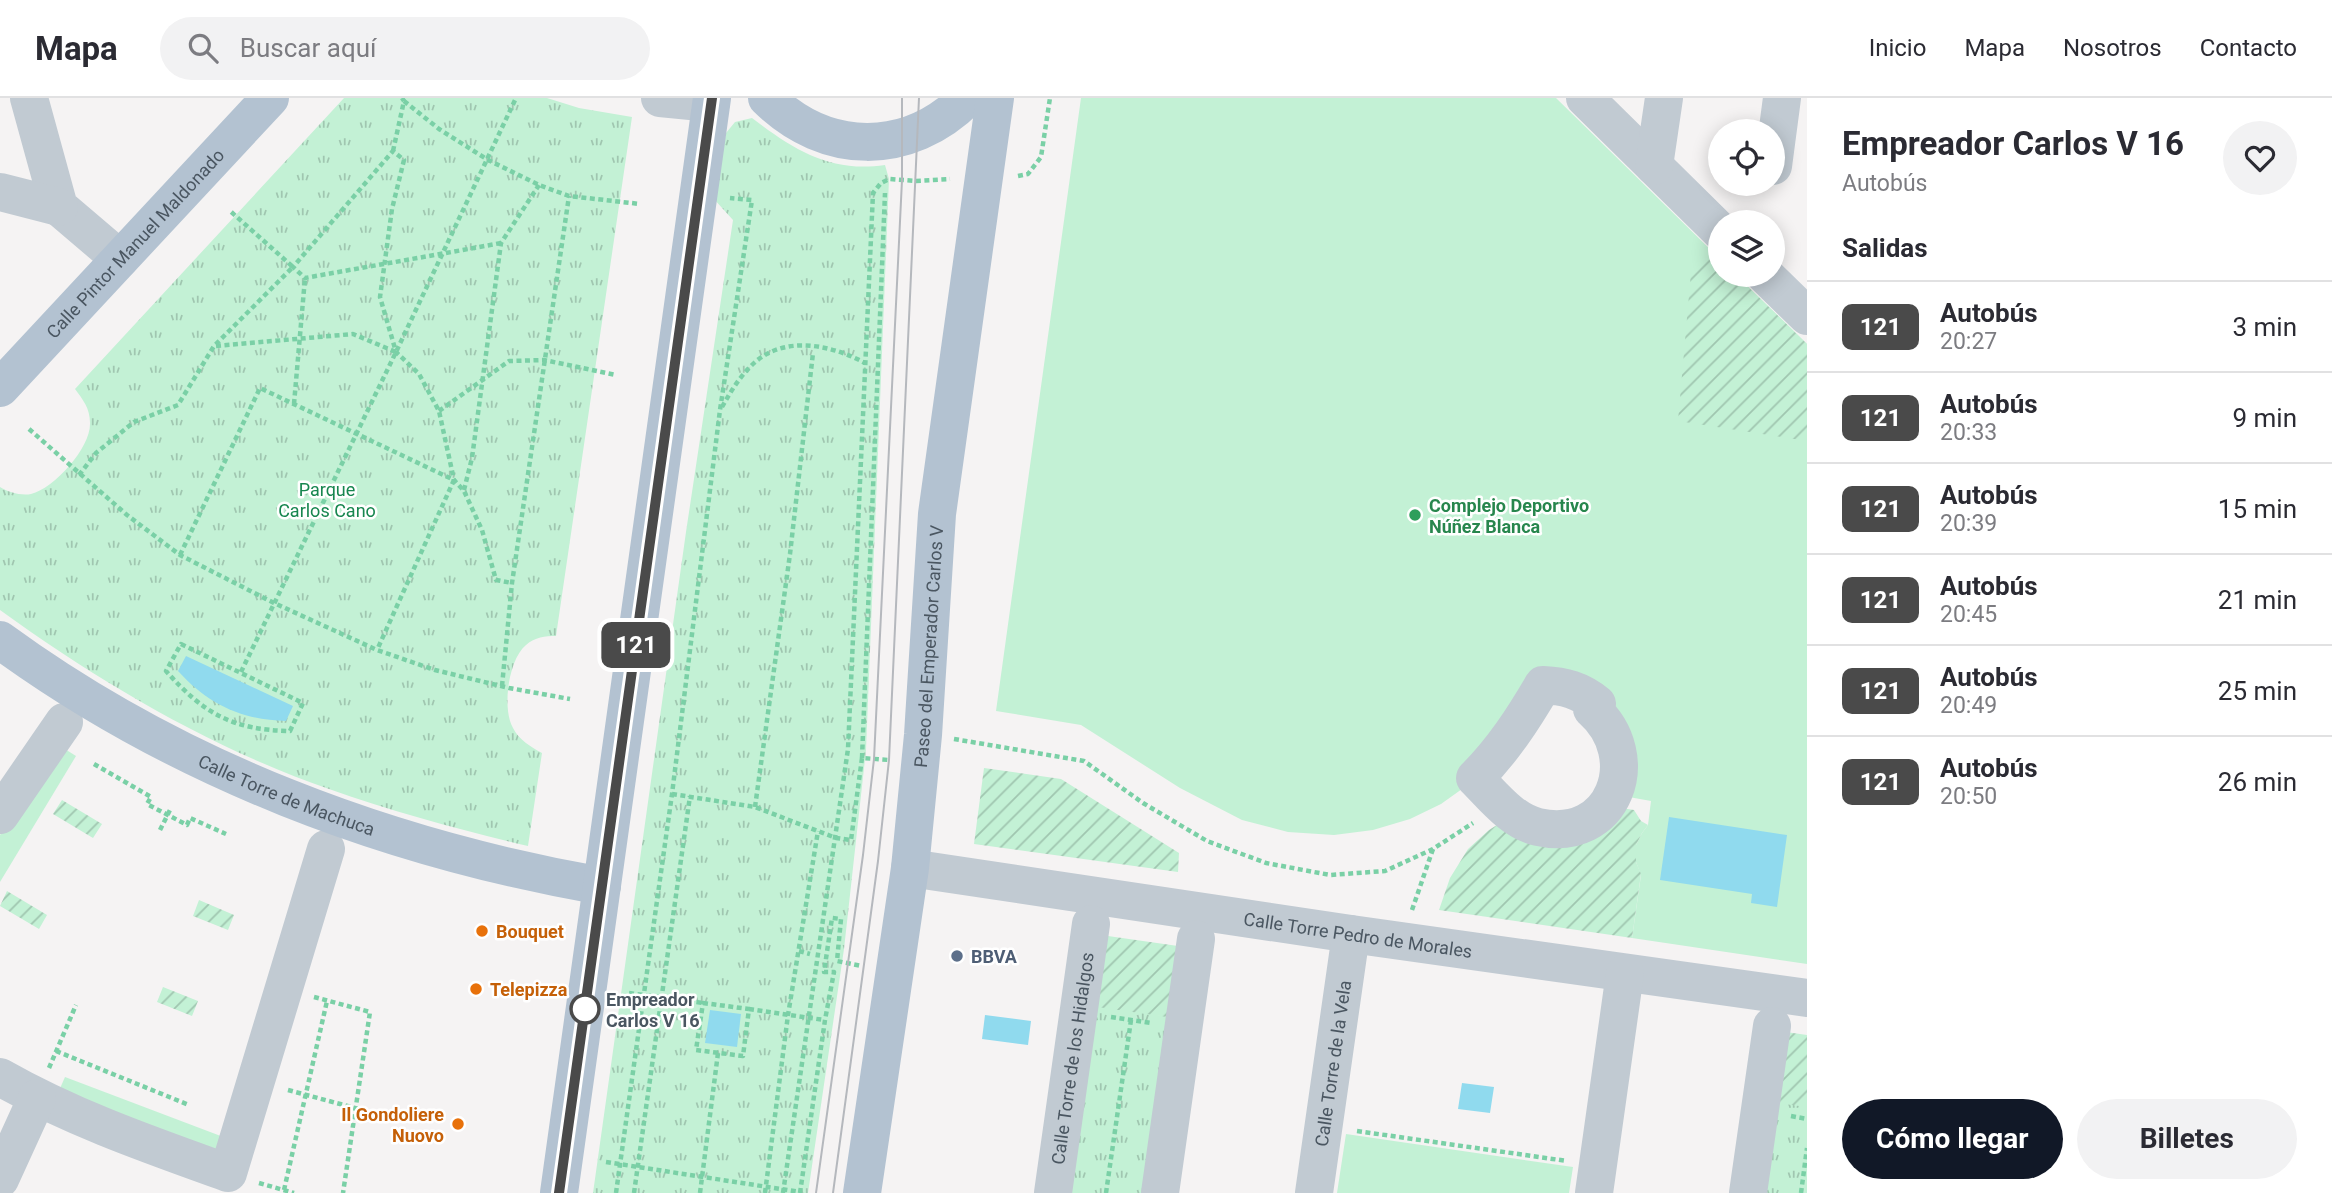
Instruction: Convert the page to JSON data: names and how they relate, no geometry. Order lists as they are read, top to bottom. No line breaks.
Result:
{"streets":{"main road":["Calle Pintor Manuel Maldonado","Paseo del Emperador Carlos V","Calle Torre de Machuca"],"street":["Calle Torre Pedro de Morales","Calle Torre de los Hidalgos","Calle Torre de la Vela"]},"crossings":[["Paseo del Emperador Carlos V","Calle Torre Pedro de Morales"],["Calle Torre Pedro de Morales","Calle Torre de la Vela"]],"parks":["Parque Carlos Cano"],"places":["Complejo Deportivo Núñez Blanca","Bouquet","BBVA","Telepizza","Empreador Carlos V 16","Il Gondoliere Nuovo"],"lines":["bus line 121"],"page":{"header":"Mapa","search":"Buscar aquí","nav":["Inicio","Mapa","Nosotros","Contacto"],"on_map":"121","heading":[["Empreador Carlos V 16","Autobús"],"Salidas"],"list":[{"mark":"121","name":"Autobús","note":"20:27","value":"3 min"},{"mark":"121","name":"Autobús","note":"20:33","value":"9 min"},{"mark":"121","name":"Autobús","note":"20:39","value":"15 min"},{"mark":"121","name":"Autobús","note":"20:45","value":"21 min"},{"mark":"121","name":"Autobús","note":"20:49","value":"25 min"},{"mark":"121","name":"Autobús","note":"20:50","value":"26 min"}],"buttons":["Cómo llegar","Billetes"]}}
